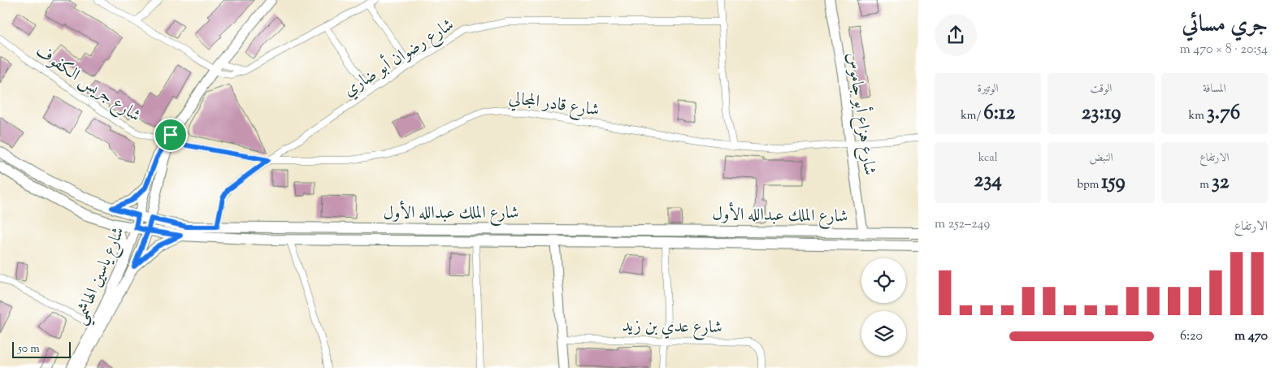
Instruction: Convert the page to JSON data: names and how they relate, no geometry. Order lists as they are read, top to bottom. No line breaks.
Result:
{"streets":{"main road":["شارع الملك عبدالله الأول"],"street":["شارع رضوان أبو ضاري","شارع جريس الكفوف","شارع قادر المجالي","شارع هزاع أبو جاموس","شارع ياسين الهاشمي","شارع عدي بن زيد"]},"crossings":[["شارع رضوان أبو ضاري","شارع قادر المجالي"],["شارع رضوان أبو ضاري","شارع الملك عبدالله الأول"],["شارع جريس الكفوف","شارع قادر المجالي"],["شارع جريس الكفوف","شارع ياسين الهاشمي"],["شارع قادر المجالي","شارع هزاع أبو جاموس"],["شارع قادر المجالي","شارع ياسين الهاشمي"],["شارع هزاع أبو جاموس","شارع الملك عبدالله الأول"],["شارع الملك عبدالله الأول","شارع ياسين الهاشمي"]],"scale_bar":"50 m","page":{"heading":["جري مسائي","20:54 · 8 × 470 m"],"stats":[["المسافة","3.76 km"],["الوقت","23:19"],["الوتيرة","6:12 /km"],["الارتفاع","32 m"],["النبض","159 bpm"],["kcal","234"]],"chart":["الارتفاع","249–252 m"],"list":[{"name":"470 m","note":"6:20"}],"scale":"50 m"}}
